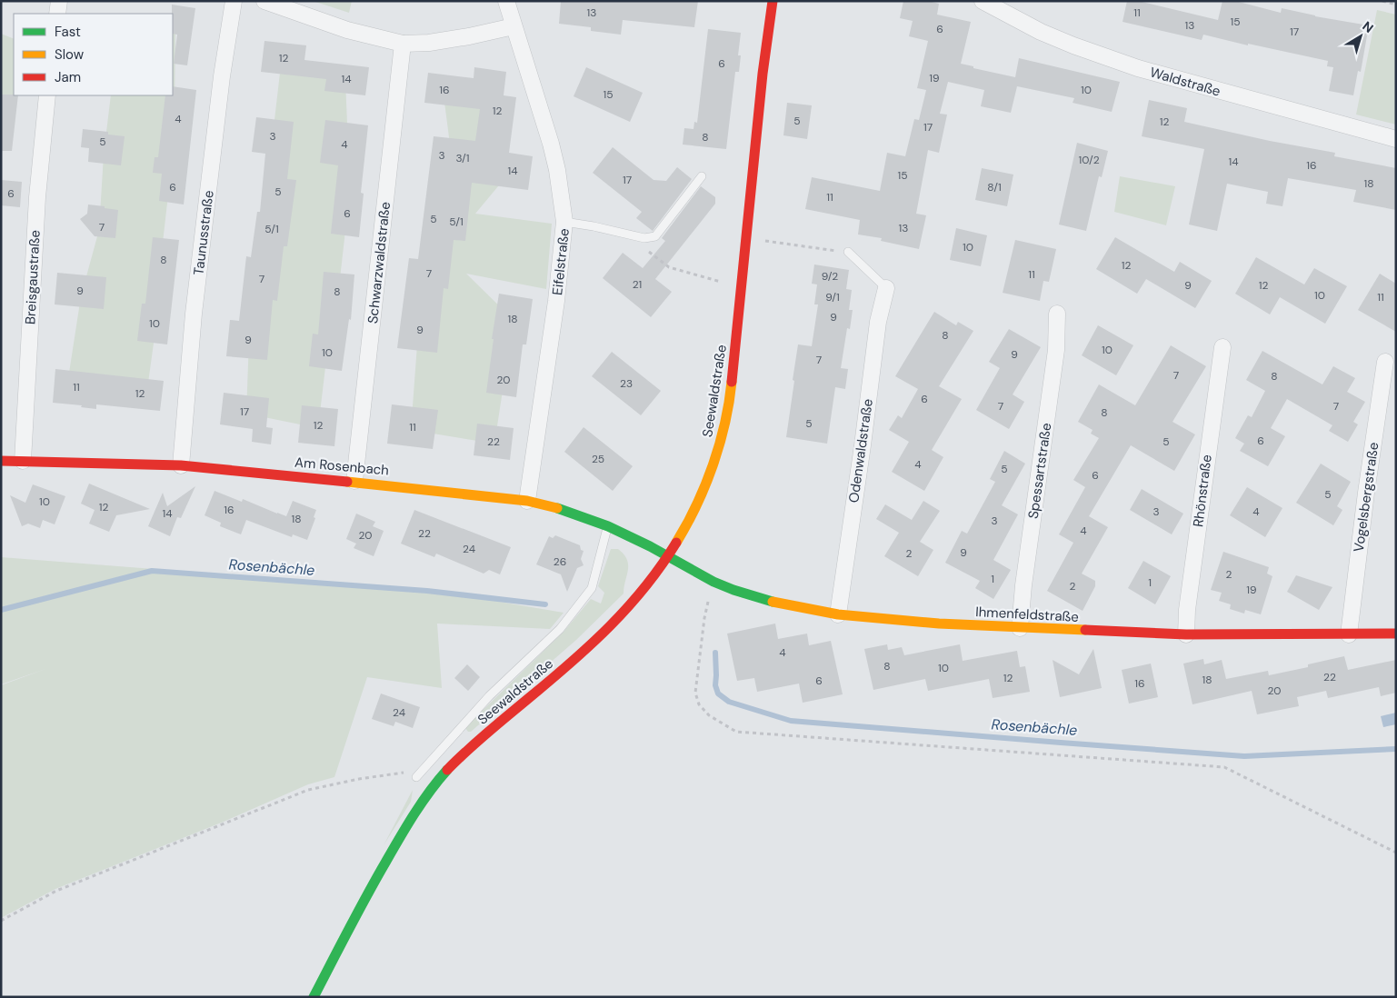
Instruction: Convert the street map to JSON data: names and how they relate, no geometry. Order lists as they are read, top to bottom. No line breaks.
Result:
{"streets":{"street":["Waldstraße","Taunusstraße","Eifelstraße","Schwarzwaldstraße","Breisgaustraße","Seewaldstraße","Odenwaldstraße","Am Rosenbach","Spessartstraße","Rhönstraße","Vogelsbergstraße","Ihmenfeldstraße"]},"crossings":[["Taunusstraße","Am Rosenbach"],["Eifelstraße","Am Rosenbach"],["Schwarzwaldstraße","Am Rosenbach"],["Breisgaustraße","Am Rosenbach"],["Seewaldstraße","Am Rosenbach"],["Seewaldstraße","Ihmenfeldstraße"],["Odenwaldstraße","Ihmenfeldstraße"],["Am Rosenbach","Ihmenfeldstraße"],["Spessartstraße","Ihmenfeldstraße"],["Rhönstraße","Ihmenfeldstraße"],["Vogelsbergstraße","Ihmenfeldstraße"]],"water":["Rosenbächle"],"house_numbers":["13","11","15","13","6","17","12","6","19","14","16","10","15","12","4","5","12","17","3","8","5","4","3","3/1","10/2","14","16","14","15","17","18","6","8/1","5","6","11","6","5","5/1","7","13","5/1","10","8","12","7","11","9/2","7","21","9","12","9","8","10","9/1","11","9","18","10","9","8","9","10","10","9","7","7","8","20","23","11","12","6","7","7","17","8","5","12","11","6","22","5","25","4","5","6","5","10","12","16","3","4","14","18","3","4","22","20","24","9","2","26","2","1","1","2","19","4","8","10","22","12","18","6","16","20","24"],"legend":["Fast","Slow","Jam"],"north":"top right"}
